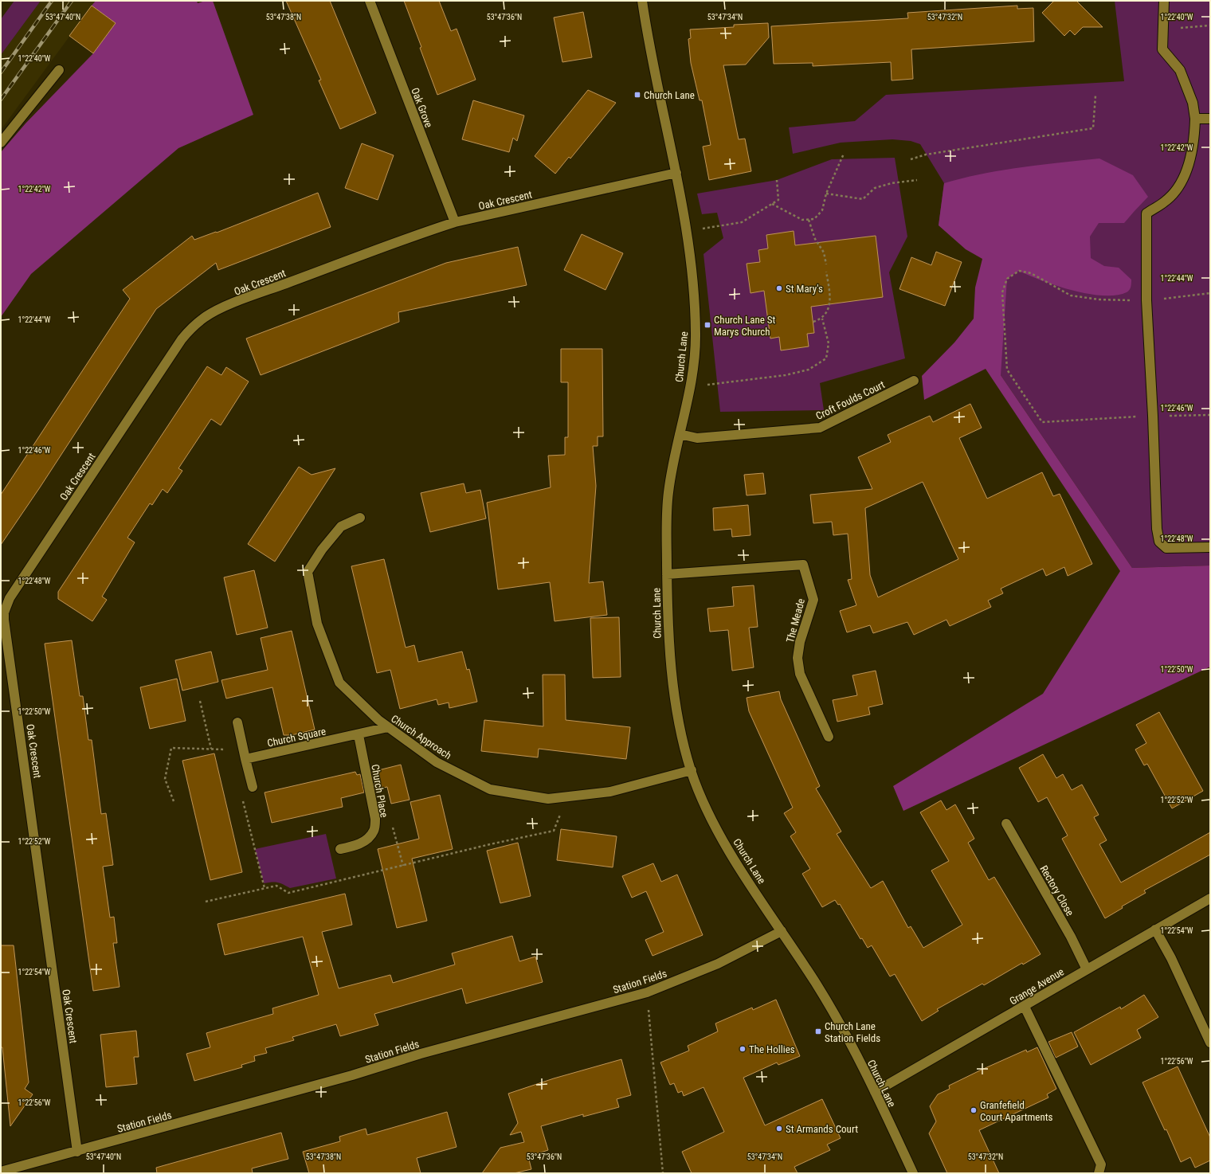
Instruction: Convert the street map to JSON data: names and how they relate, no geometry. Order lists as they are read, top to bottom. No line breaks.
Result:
{"streets":{"street":["Oak Grove","Oak Crescent","Church Lane","Croft Foulds Court","The Meade","Church Square","Church Approach","Church Place","Rectory Close","Station Fields","Grange Avenue"]},"crossings":[["Oak Grove","Oak Crescent"],["Oak Crescent","Church Lane"],["Oak Crescent","Station Fields"],["Church Lane","Croft Foulds Court"],["Church Lane","The Meade"],["Church Lane","Church Approach"],["Church Lane","Station Fields"],["Church Lane","Grange Avenue"],["Church Square","Church Approach"],["Church Square","Church Place"],["Rectory Close","Grange Avenue"]],"places":{"transit":["Church Lane","Church Lane St Marys Church","Church Lane Station Fields"],"other":["St Mary's","The Hollies","Granfefield Court Apartments","St Armands Court"]},"coordinates":["1°22'40\"W","53°47'40\"N","53°47'38\"N","53°47'36\"N","53°47'34\"N","53°47'32\"N","1°22'42\"W","1°22'44\"W","1°22'46\"W","1°22'48\"W","1°22'50\"W","1°22'52\"W","1°22'54\"W","1°22'56\"W"]}
